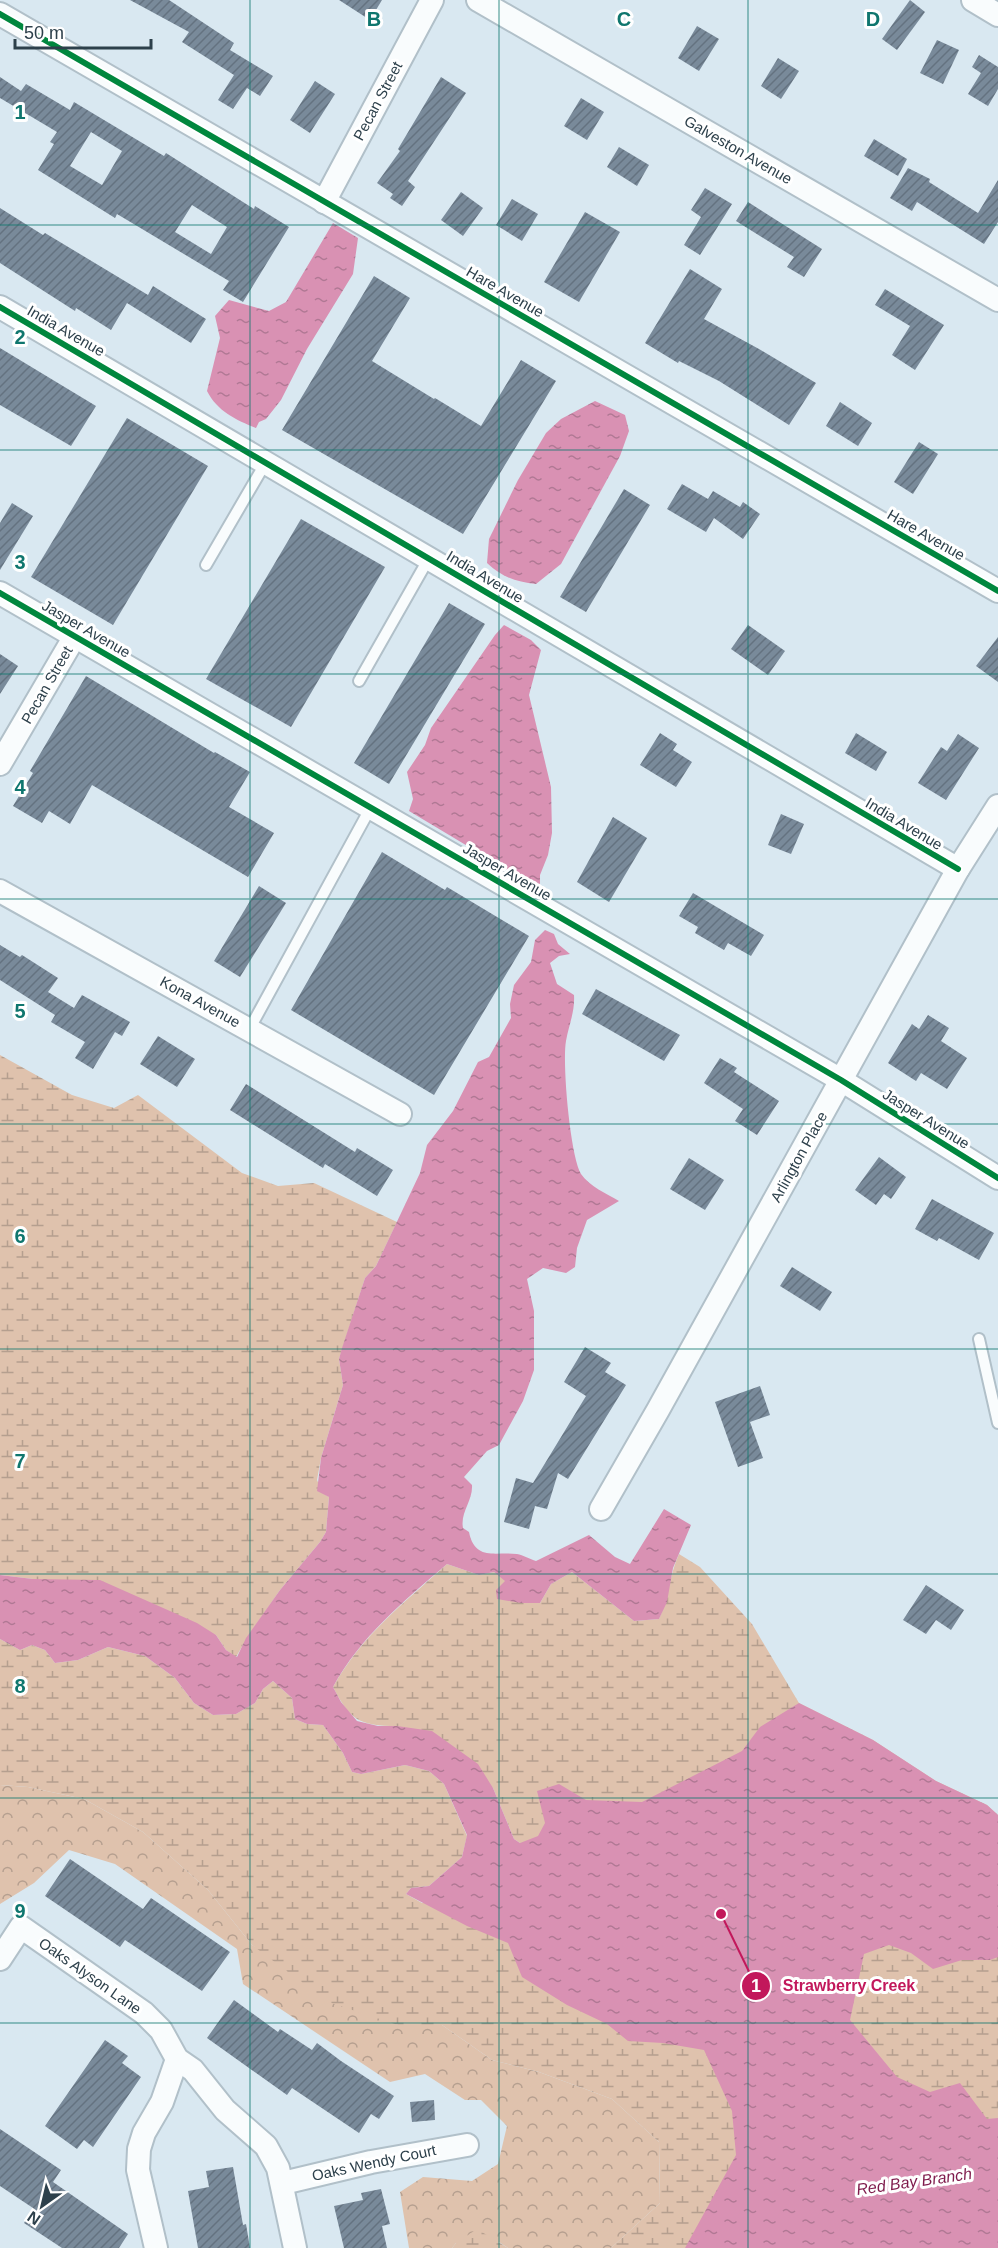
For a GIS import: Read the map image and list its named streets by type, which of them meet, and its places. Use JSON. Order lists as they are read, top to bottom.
{
  "streets": {
    "street": [
      "Pecan Street",
      "Galveston Avenue",
      "Hare Avenue",
      "India Avenue",
      "Jasper Avenue",
      "Kona Avenue",
      "Arlington Place",
      "Oaks Alyson Lane",
      "Oaks Wendy Court"
    ]
  },
  "crossings": [
    ["Pecan Street", "Hare Avenue"],
    ["Pecan Street", "Jasper Avenue"],
    ["India Avenue", "Arlington Place"],
    ["Jasper Avenue", "Arlington Place"]
  ],
  "water": ["Red Bay Branch"],
  "places": ["Strawberry Creek"],
  "scale_bar": "50 m",
  "north": "bottom left",
  "grid": {
    "columns": ["B", "C", "D"],
    "rows": [
      "1",
      "2",
      "3",
      "4",
      "5",
      "6",
      "7",
      "8",
      "9"
    ]
  }
}
